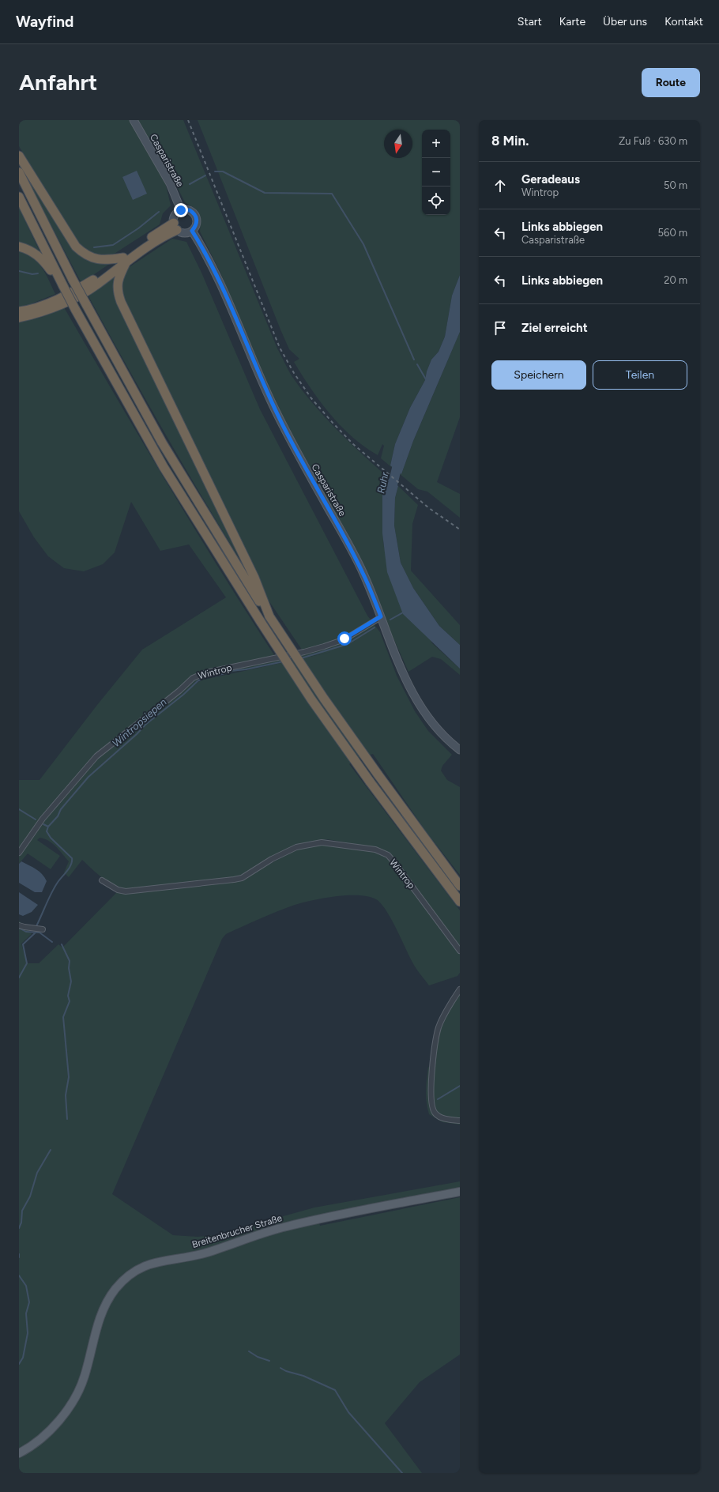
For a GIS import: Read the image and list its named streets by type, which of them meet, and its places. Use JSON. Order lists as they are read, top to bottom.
{
  "streets": {
    "main road": ["Casparistraße", "Breitenbrucher Straße"],
    "street": ["Wintrop"]
  },
  "crossings": [
    ["Casparistraße", "Wintrop"]
  ],
  "water": ["Ruhr", "Wintropsiepen"],
  "north": "bottom",
  "page": {
    "header": "Wayfind",
    "nav": [
      "Start",
      "Karte",
      "Über uns",
      "Kontakt"
    ],
    "buttons": [
      "Route",
      ["Speichern", "Teilen"]
    ],
    "title": "Anfahrt",
    "heading": ["8 Min.", "Zu Fuß · 630 m"],
    "map_buttons": ["+", "−"],
    "list": [
      ["Geradeaus", "Wintrop", "50 m"],
      ["Links abbiegen", "Casparistraße", "560 m"],
      ["Links abbiegen", "20 m"],
      "Ziel erreicht"
    ]
  }
}
